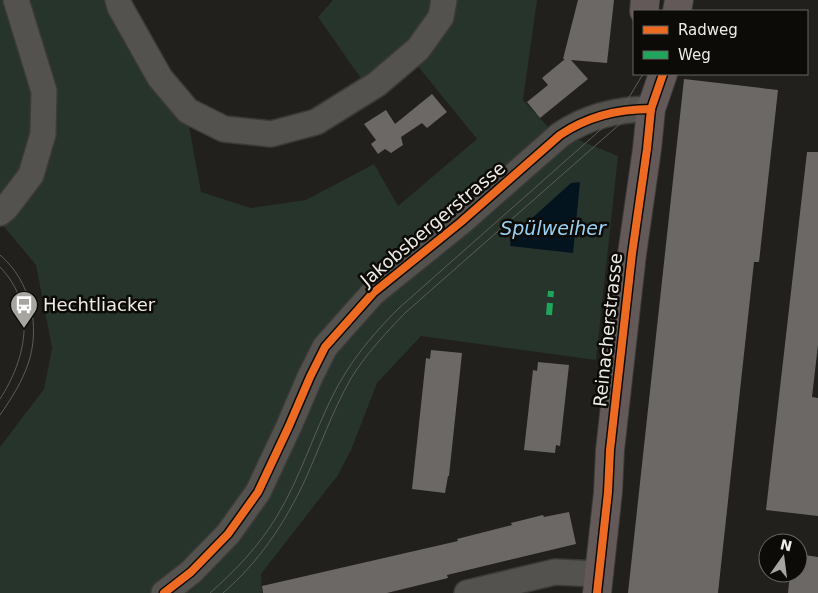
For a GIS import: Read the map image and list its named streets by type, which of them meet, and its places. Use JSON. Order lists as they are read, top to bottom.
{
  "streets": {
    "main road": ["Reinacherstrasse"],
    "street": ["Jakobsbergerstrasse"]
  },
  "crossings": [
    ["Jakobsbergerstrasse", "Reinacherstrasse"]
  ],
  "water": ["Spülweiher"],
  "places": {
    "bus stop": ["Hechtliacker"]
  },
  "legend": ["Radweg", "Weg"],
  "north": "top"
}
